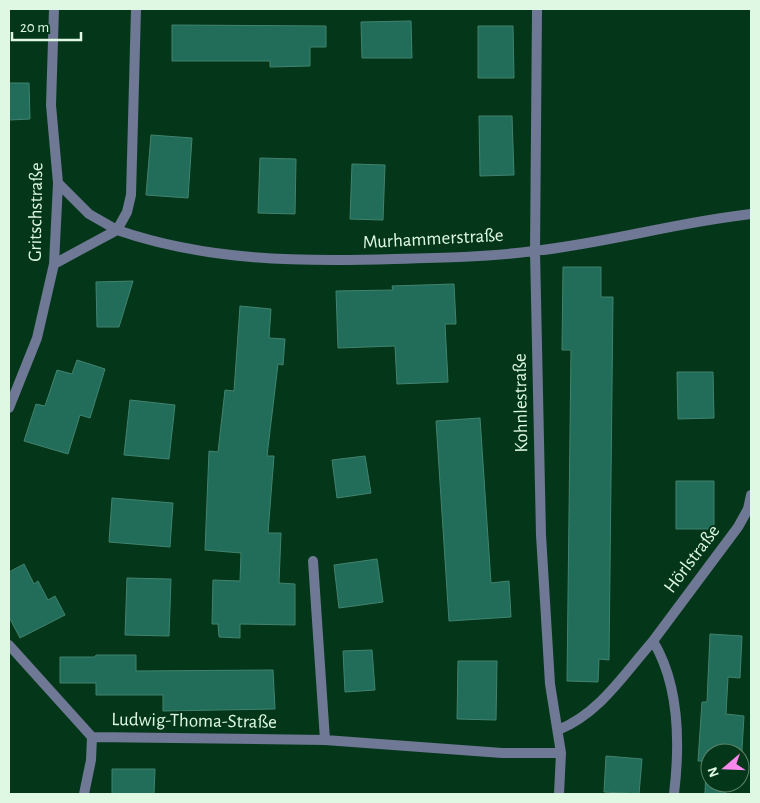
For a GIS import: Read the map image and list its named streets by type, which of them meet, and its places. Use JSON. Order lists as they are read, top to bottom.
{
  "streets": {
    "street": [
      "Gritschstraße",
      "Murhammerstraße",
      "Kohnlestraße",
      "Hörlstraße",
      "Ludwig-Thoma-Straße"
    ]
  },
  "crossings": [
    ["Gritschstraße", "Murhammerstraße"],
    ["Murhammerstraße", "Kohnlestraße"],
    ["Kohnlestraße", "Hörlstraße"],
    ["Kohnlestraße", "Ludwig-Thoma-Straße"]
  ],
  "scale_bar": "20 m",
  "north": "left"
}
